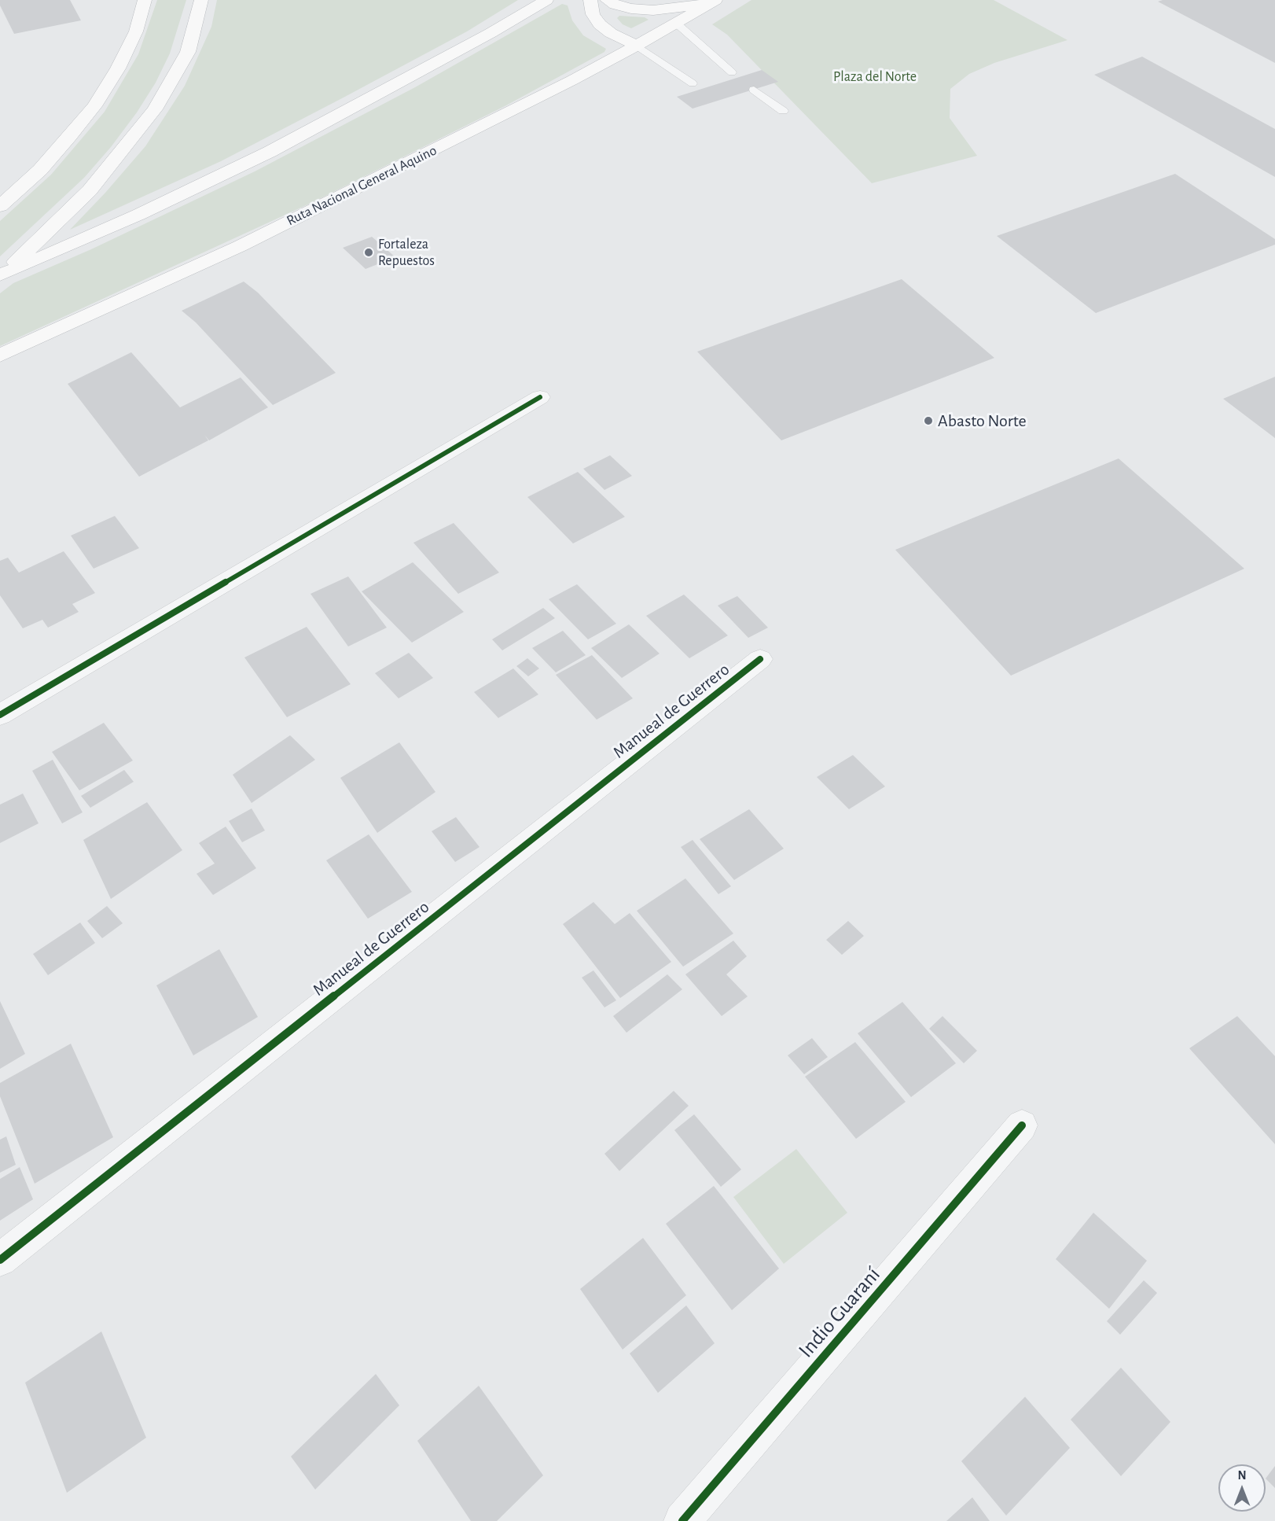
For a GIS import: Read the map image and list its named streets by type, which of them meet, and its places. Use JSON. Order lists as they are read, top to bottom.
{
  "streets": {
    "highway": ["Ruta Nacional General Aquino"],
    "street": ["Manueal de Guerrero", "Indio Guaraní"]
  },
  "parks": ["Plaza del Norte"],
  "places": ["Fortaleza Repuestos", "Abasto Norte"],
  "north": "top"
}
